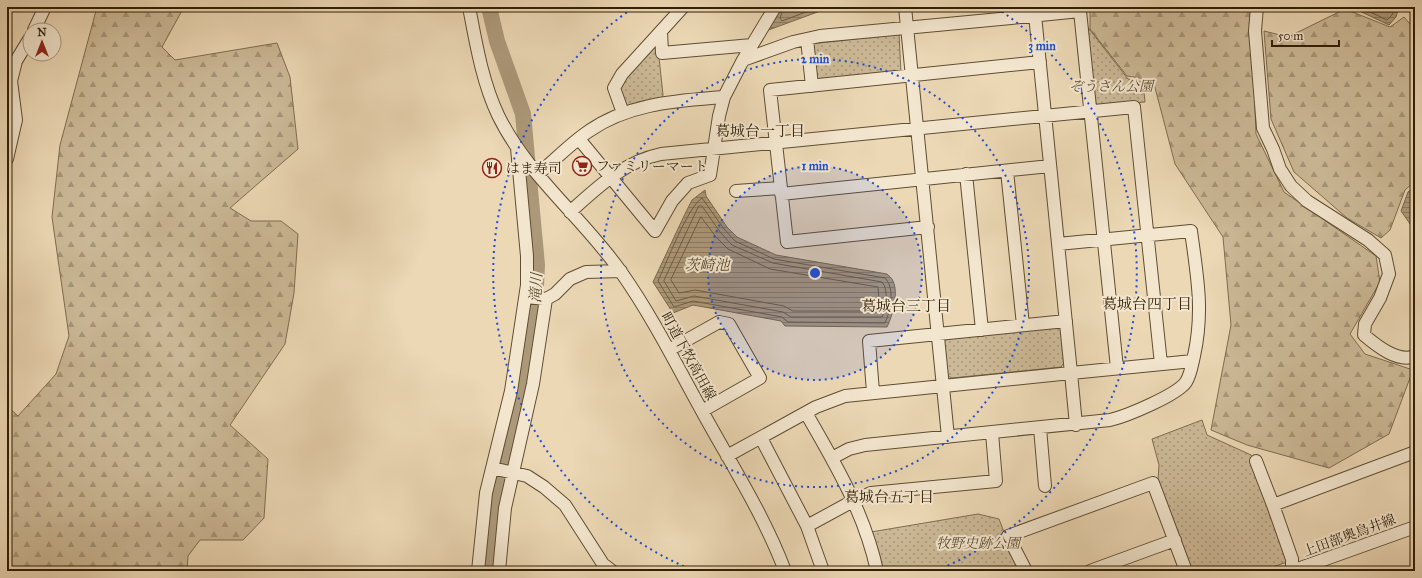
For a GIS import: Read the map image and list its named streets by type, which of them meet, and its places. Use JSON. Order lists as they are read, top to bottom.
{
  "streets": {
    "street": ["町道下牧高田線", "上田部奥鳥井線"]
  },
  "districts": [
    "葛城台一丁目",
    "葛城台四丁目",
    "葛城台三丁目",
    "葛城台五丁目"
  ],
  "water": ["茨崎池", "滝川"],
  "parks": ["ぞうさん公園", "牧野史跡公園"],
  "places": {
    "supermarket": ["ファミリーマート"],
    "restaurant": ["はま寿司"]
  },
  "scale_bar": "50 m",
  "north": "top",
  "rings": ["3 min", "2 min", "1 min"]
}
